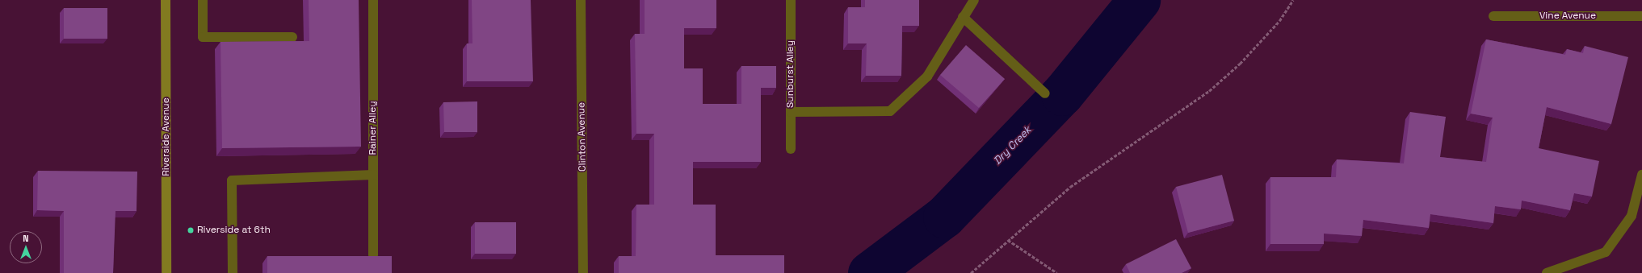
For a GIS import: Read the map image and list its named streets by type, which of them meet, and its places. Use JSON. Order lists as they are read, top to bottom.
{
  "streets": {
    "main road": ["Riverside Avenue"],
    "street": [
      "Vine Avenue",
      "Sunburst Alley",
      "Rainer Alley",
      "Clinton Avenue"
    ]
  },
  "water": ["Dry Creek"],
  "places": ["Riverside at 6th"],
  "north": "top"
}
